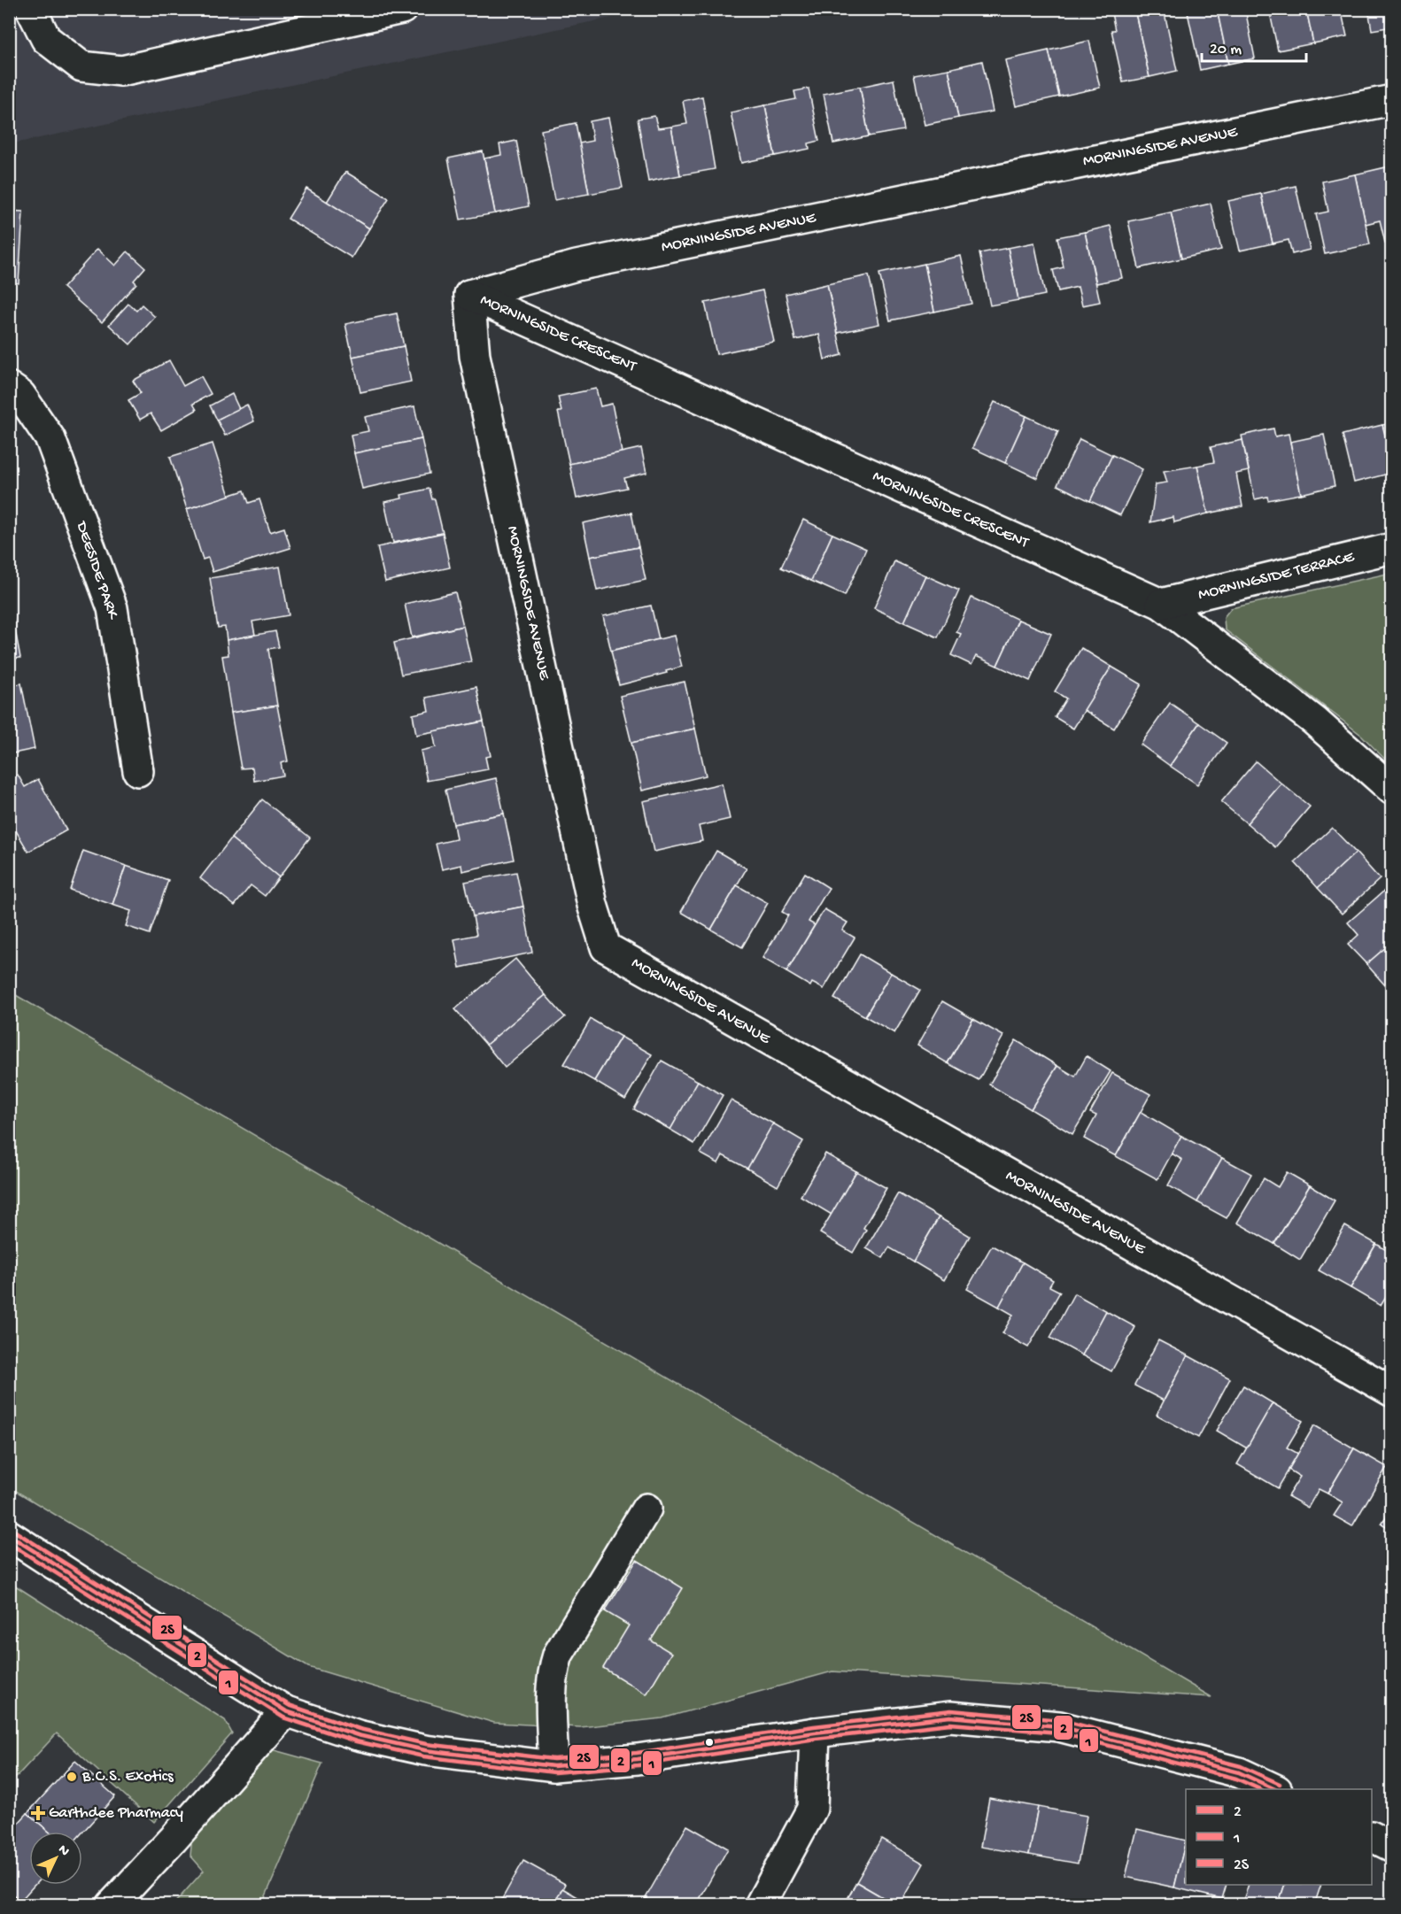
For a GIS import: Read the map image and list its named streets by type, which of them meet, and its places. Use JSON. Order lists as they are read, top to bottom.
{
  "streets": {
    "street": [
      "MORNINGSIDE AVENUE",
      "MORNINGSIDE CRESCENT",
      "DEESIDE PARK",
      "MORNINGSIDE TERRACE"
    ]
  },
  "crossings": [
    ["MORNINGSIDE AVENUE", "MORNINGSIDE CRESCENT"],
    ["MORNINGSIDE CRESCENT", "MORNINGSIDE TERRACE"]
  ],
  "places": {
    "other": ["B.C.S. Exotics"],
    "health": ["Garthdee Pharmacy"]
  },
  "lines": ["transit line 2S", "transit line 2", "transit line 1"],
  "legend": ["2", "1", "2S"],
  "scale_bar": "20 m",
  "north": "top right"
}
